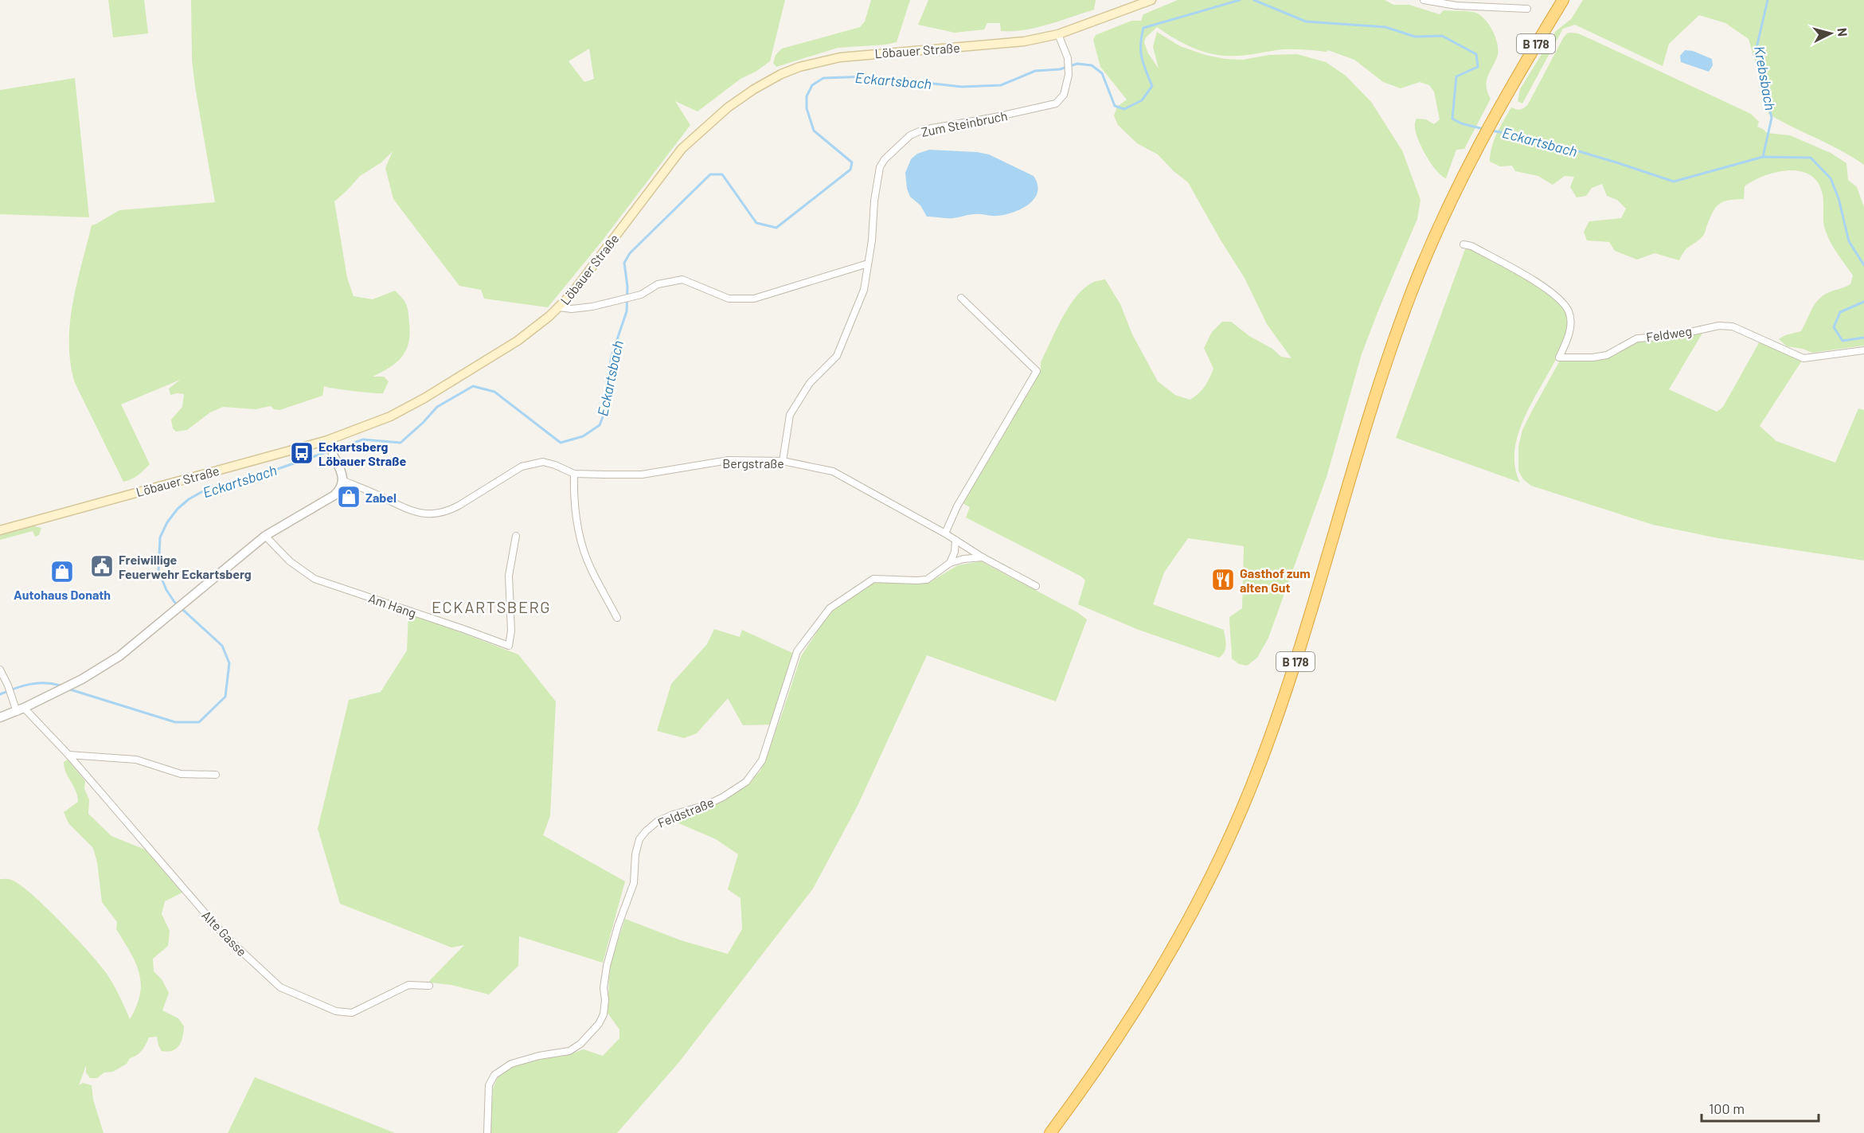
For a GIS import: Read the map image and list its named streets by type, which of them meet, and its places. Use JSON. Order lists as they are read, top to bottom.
{
  "streets": {
    "highway": ["B 178"],
    "main road": ["Löbauer Straße"],
    "street": [
      "Zum Steinbruch",
      "Feldweg",
      "Bergstraße",
      "Am Hang",
      "Feldstraße",
      "Alte Gasse"
    ]
  },
  "crossings": [
    ["Löbauer Straße", "Zum Steinbruch"],
    ["Zum Steinbruch", "Bergstraße"],
    ["Bergstraße", "Feldstraße"]
  ],
  "districts": ["ECKARTSBERG"],
  "water": ["Krebsbach", "Eckartsbach"],
  "places": {
    "bus stop": ["Eckartsberg Löbauer Straße"],
    "shop": ["Zabel", "Autohaus Donath"],
    "public building": ["Freiwillige Feuerwehr Eckartsberg"],
    "restaurant": ["Gasthof zum alten Gut"]
  },
  "scale_bar": "100 m",
  "north": "right"
}
